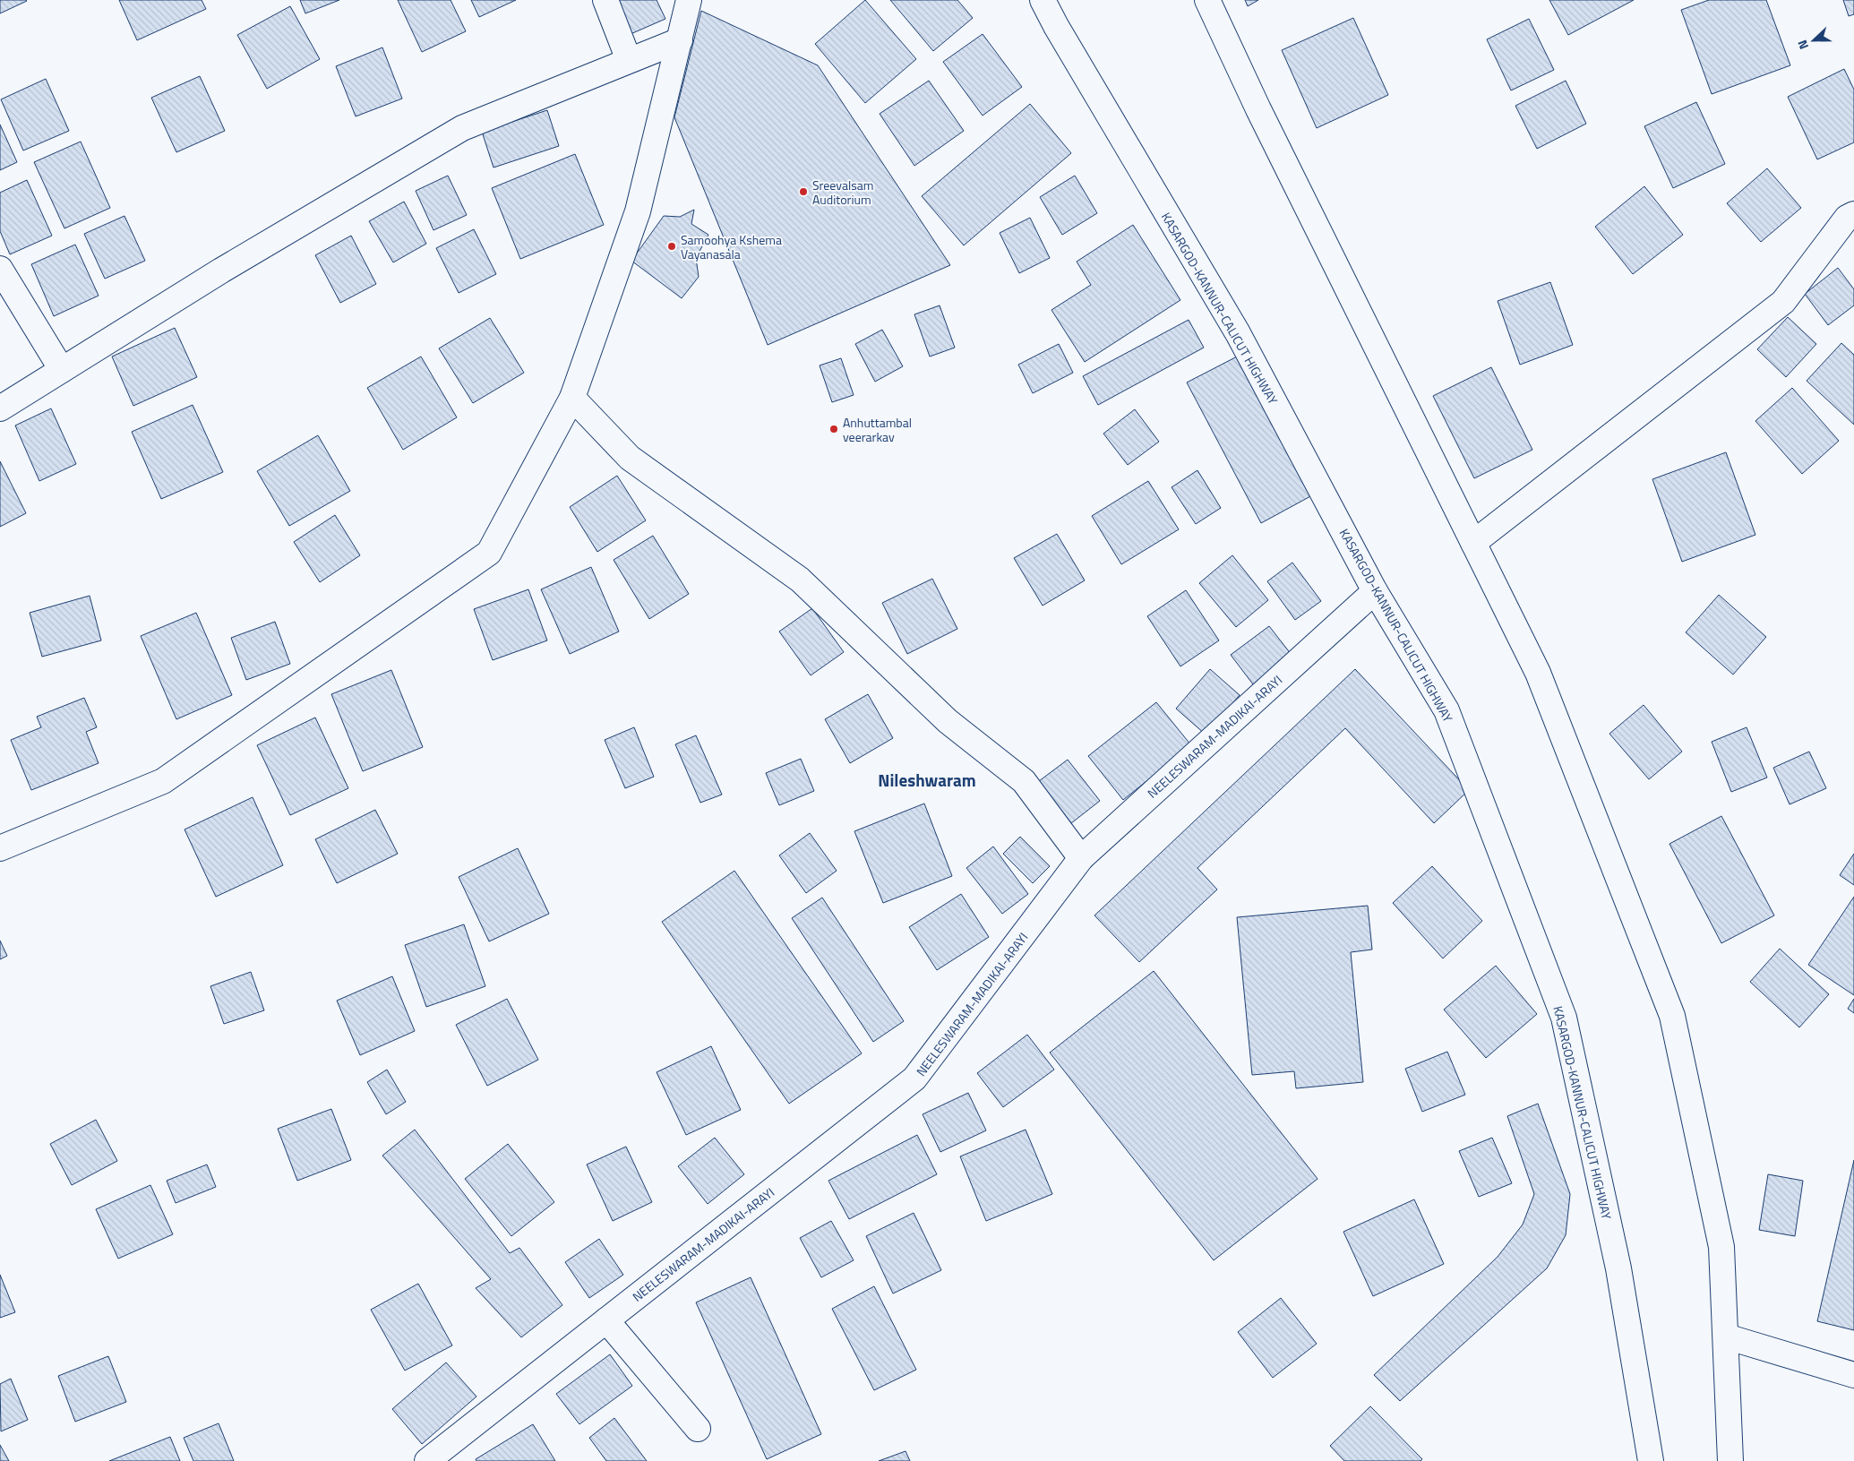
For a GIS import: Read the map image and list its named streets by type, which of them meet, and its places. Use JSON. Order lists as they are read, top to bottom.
{
  "streets": {
    "main road": ["KASARGOD-KANNUR-CALICUT HIGHWAY", "NEELESWARAM-MADIKAI-ARAYI"]
  },
  "crossings": [
    ["KASARGOD-KANNUR-CALICUT HIGHWAY", "NEELESWARAM-MADIKAI-ARAYI"]
  ],
  "districts": ["Nileshwaram"],
  "places": ["Sreevalsam Auditorium", "Samoohya Kshema Vayanasala", "Anhuttambal veerarkav"],
  "north": "left"
}
